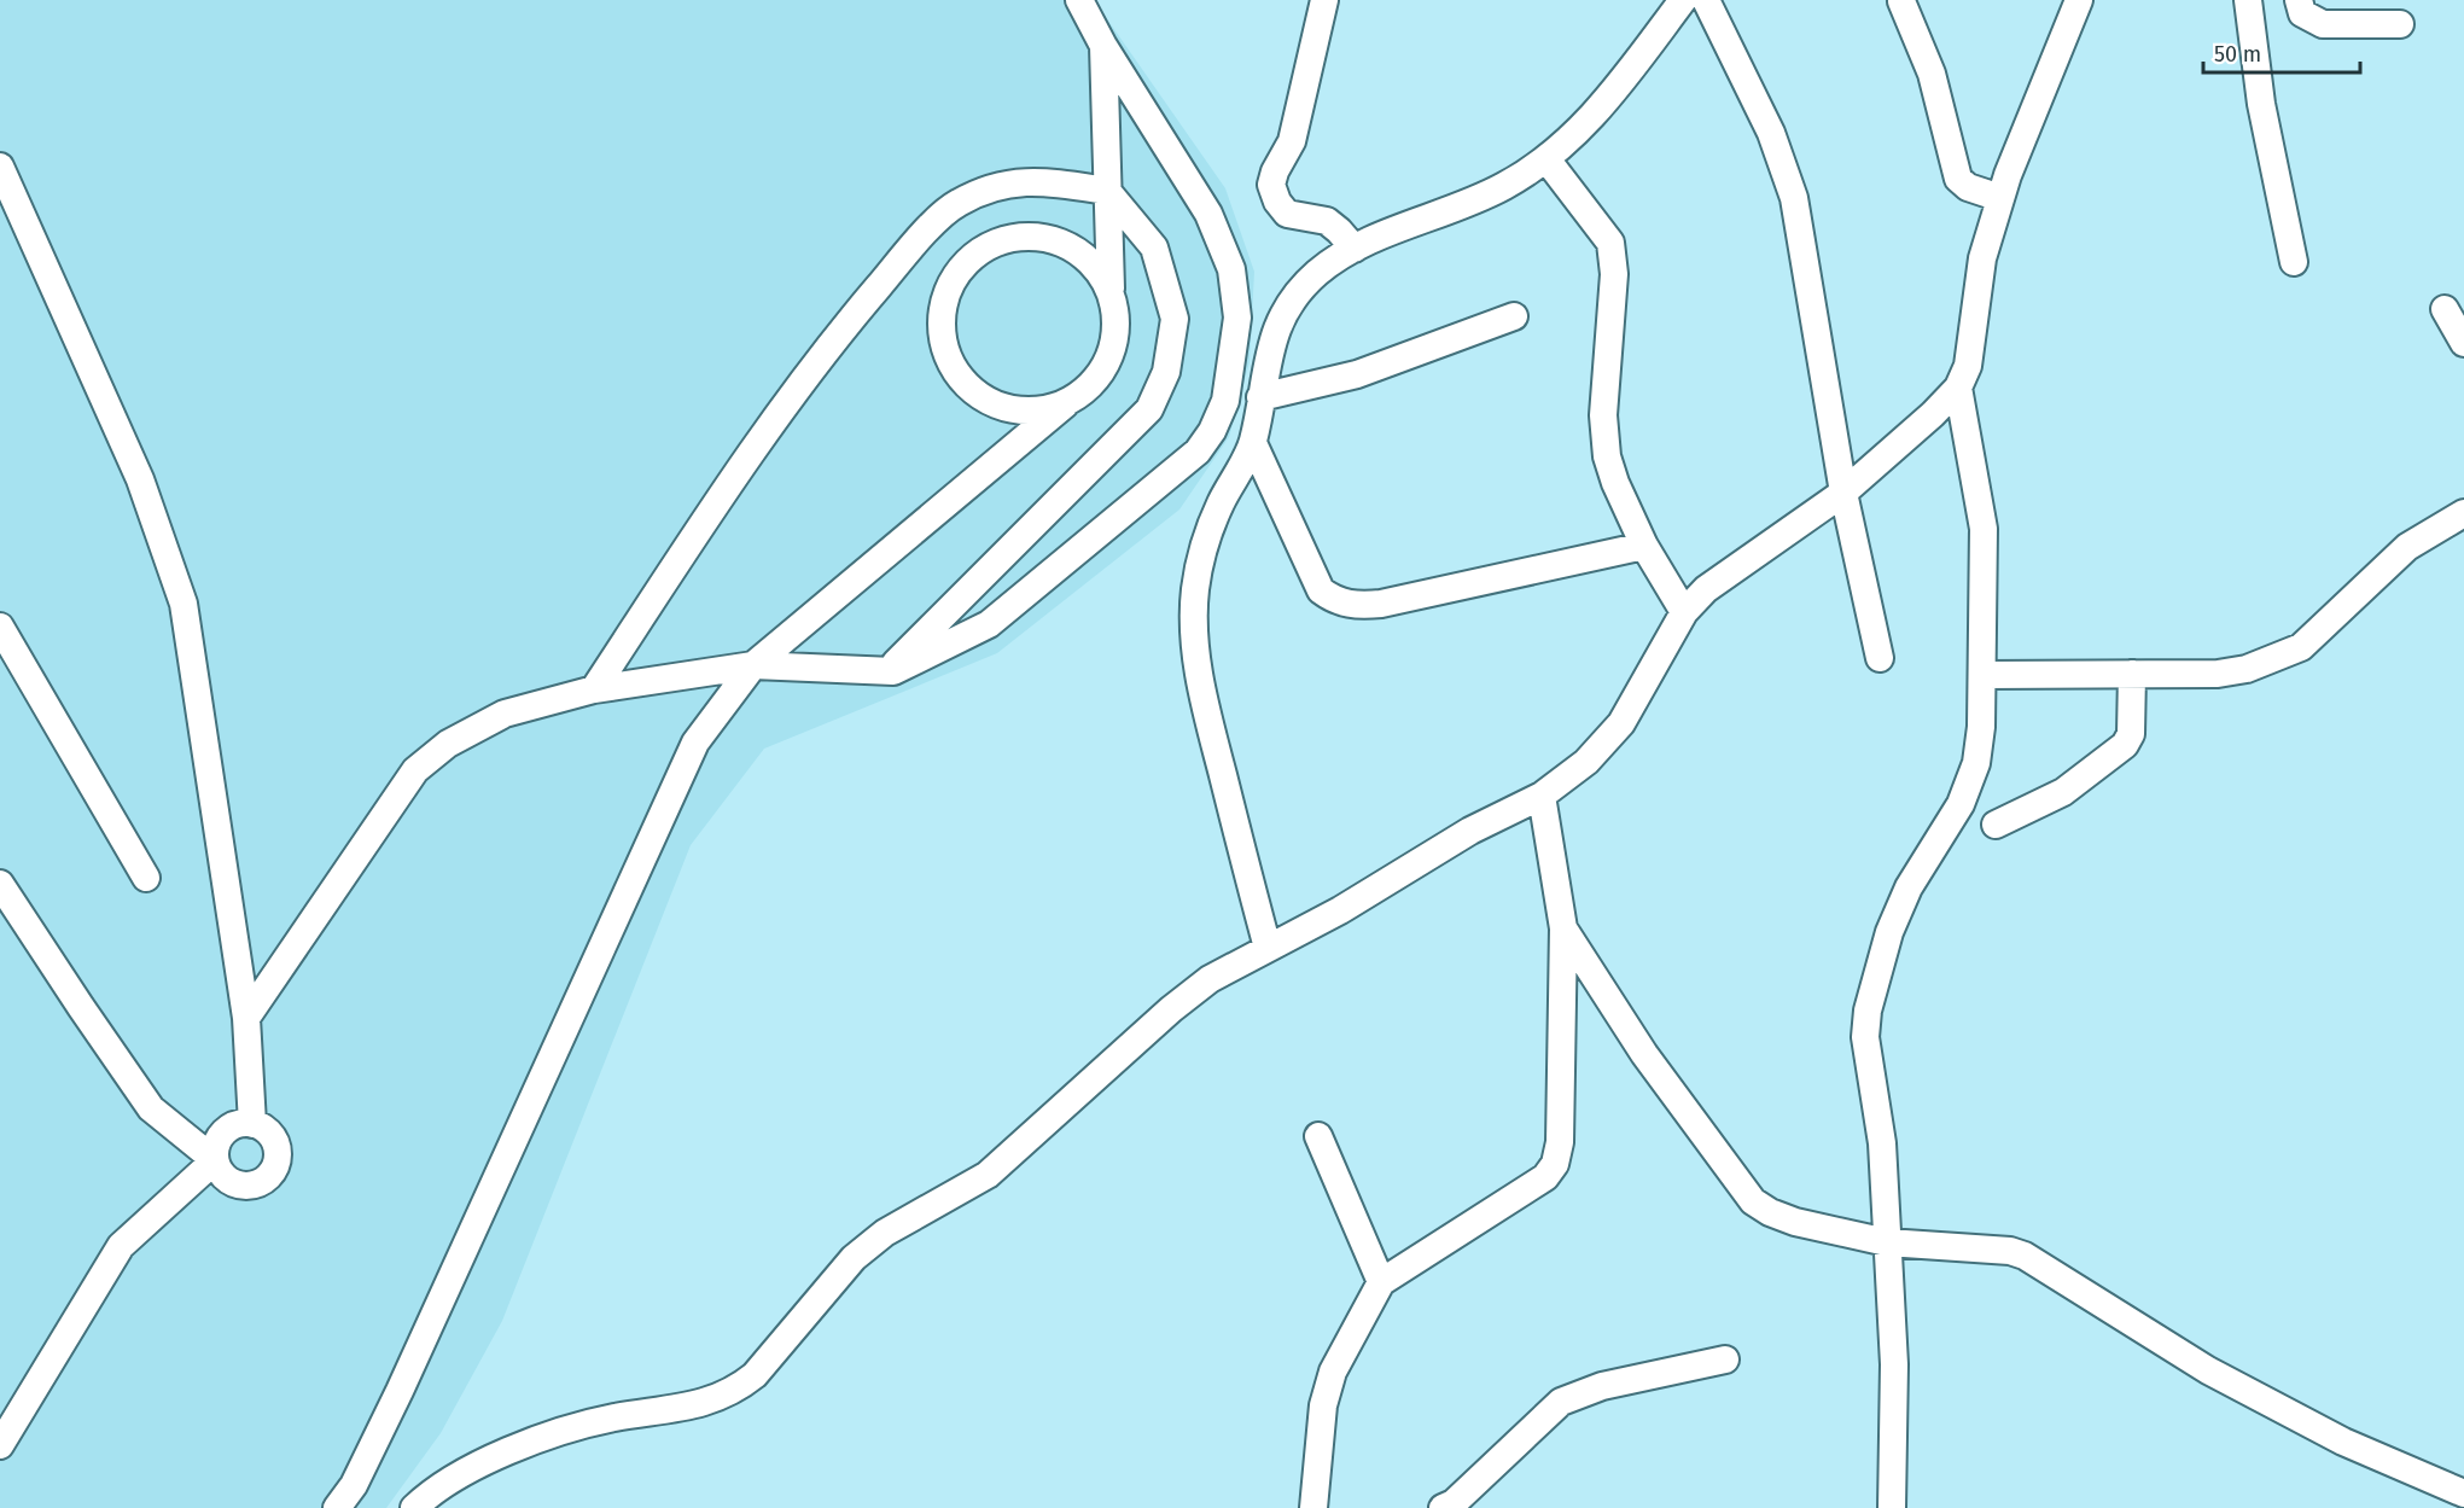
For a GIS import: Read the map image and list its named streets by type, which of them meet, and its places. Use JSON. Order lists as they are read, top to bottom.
{
  "scale_bar": "50 m"
}
